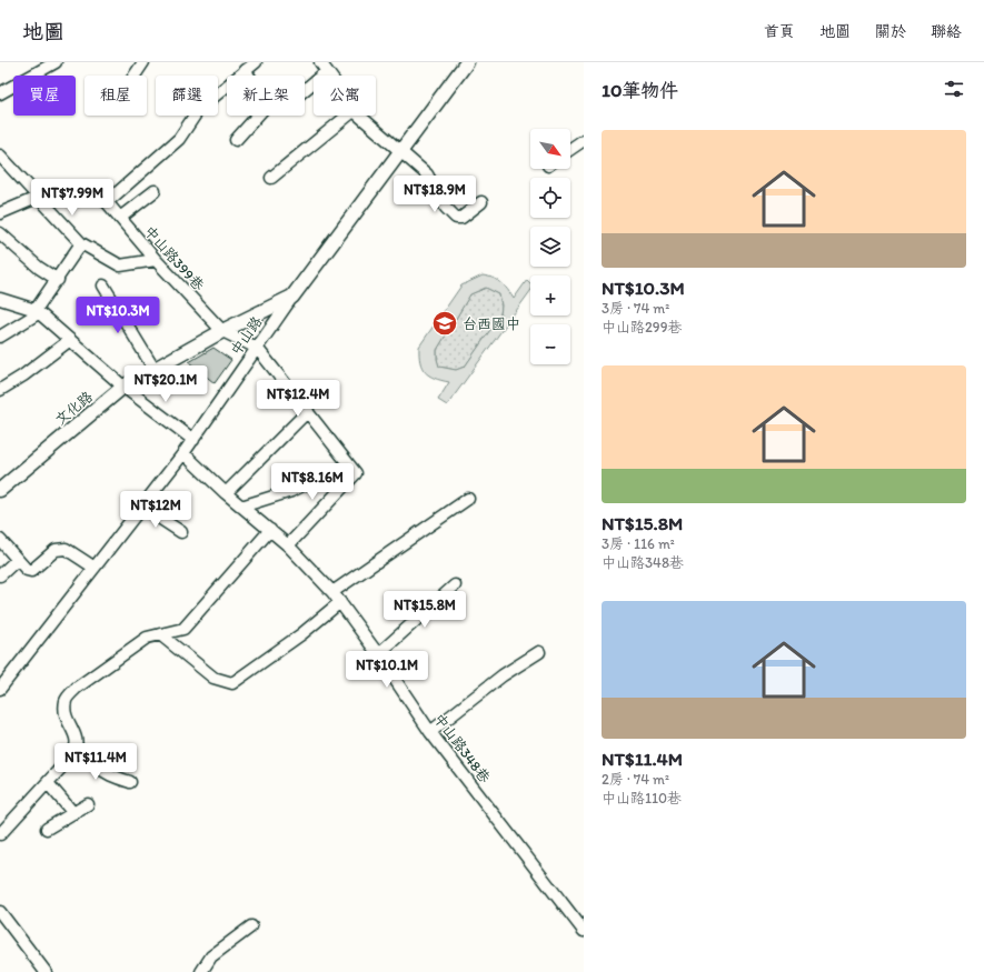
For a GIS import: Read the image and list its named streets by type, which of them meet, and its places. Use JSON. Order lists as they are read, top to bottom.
{
  "streets": {
    "main road": ["中山路", "文化路"],
    "street": ["中山路399巷", "中山路348巷"]
  },
  "crossings": [
    ["中山路399巷", "中山路"],
    ["中山路399巷", "文化路"],
    ["中山路", "文化路"],
    ["中山路", "中山路348巷"]
  ],
  "places": {
    "school or university": ["台西國中"]
  },
  "north": "bottom right",
  "page": {
    "header": "地圖",
    "nav": [
      "首頁",
      "地圖",
      "關於",
      "聯絡"
    ],
    "heading": "10筆物件",
    "chip": [
      "買屋",
      "租屋",
      "篩選",
      "新上架",
      "公寓"
    ],
    "list": [
      {
        "name": "NT$10.3M",
        "note": "3房 · 74 m² · 中山路299巷"
      },
      {
        "name": "NT$15.8M",
        "note": "3房 · 116 m² · 中山路348巷"
      },
      {
        "name": "NT$11.4M",
        "note": "2房 · 74 m² · 中山路110巷"
      }
    ],
    "map_buttons": ["+", "−"],
    "price": [
      "NT$18.9M",
      "NT$7.99M",
      "NT$10.3M",
      "NT$20.1M",
      "NT$12.4M",
      "NT$8.16M",
      "NT$12M",
      "NT$15.8M",
      "NT$10.1M",
      "NT$11.4M"
    ]
  }
}
